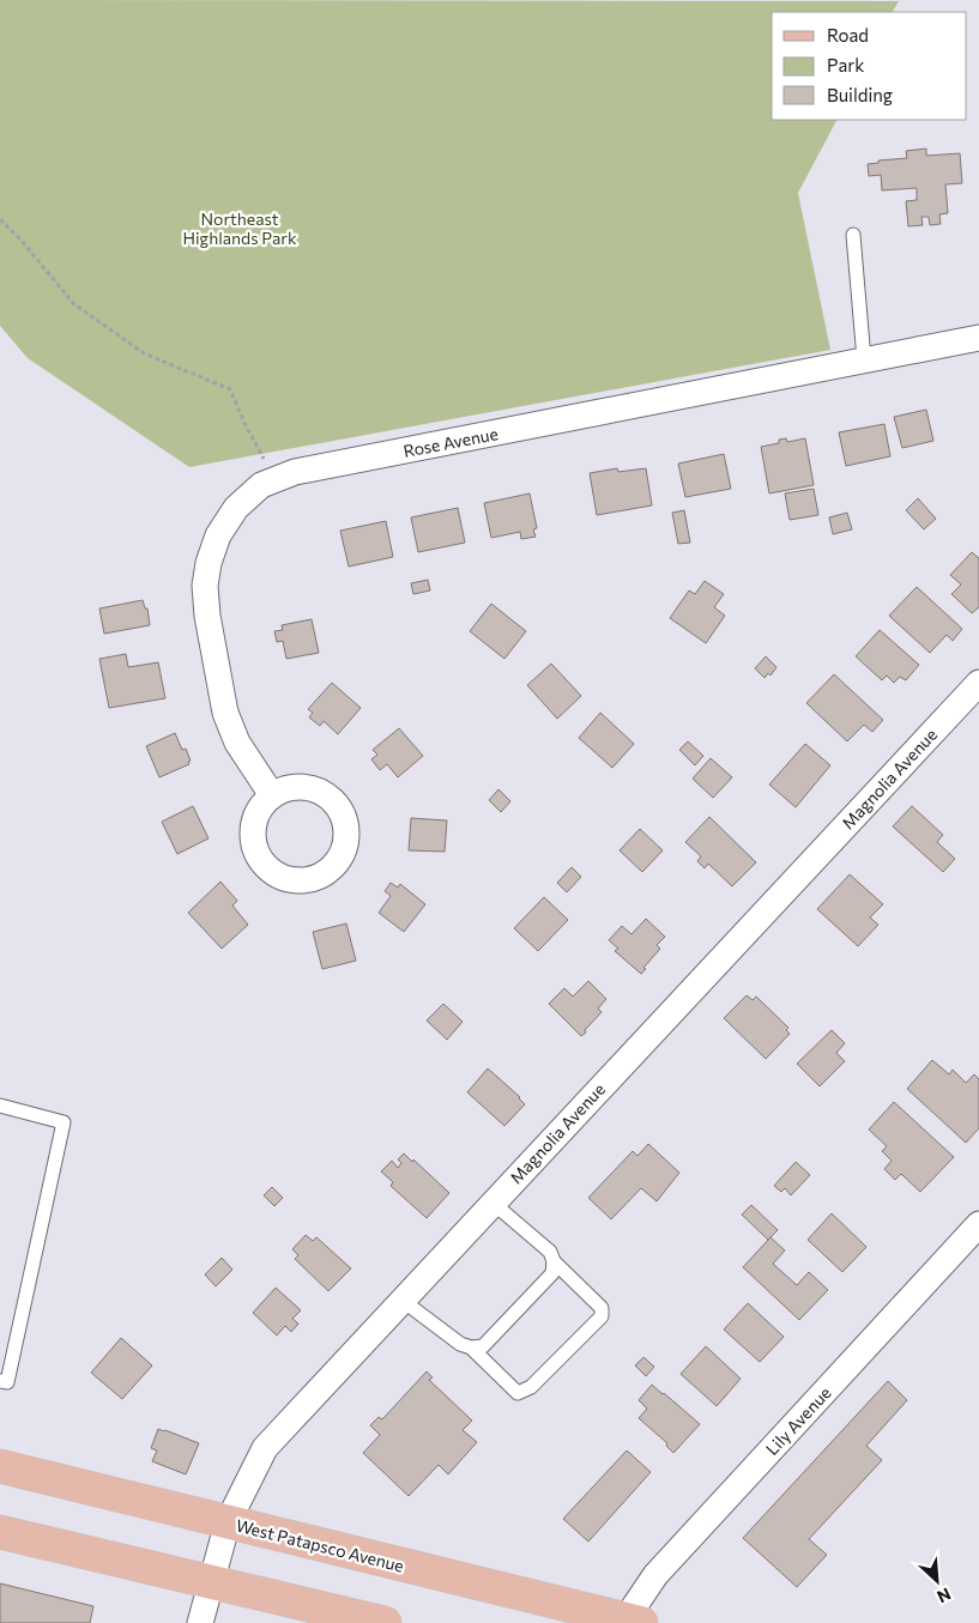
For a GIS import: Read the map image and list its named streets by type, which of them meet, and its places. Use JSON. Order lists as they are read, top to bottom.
{
  "streets": {
    "main road": ["West Patapsco Avenue"],
    "street": ["Rose Avenue", "Magnolia Avenue", "Lily Avenue"]
  },
  "crossings": [
    ["Magnolia Avenue", "West Patapsco Avenue"],
    ["Lily Avenue", "West Patapsco Avenue"]
  ],
  "parks": ["Northeast Highlands Park"],
  "legend": ["Road", "Park", "Building"],
  "north": "bottom right"
}
